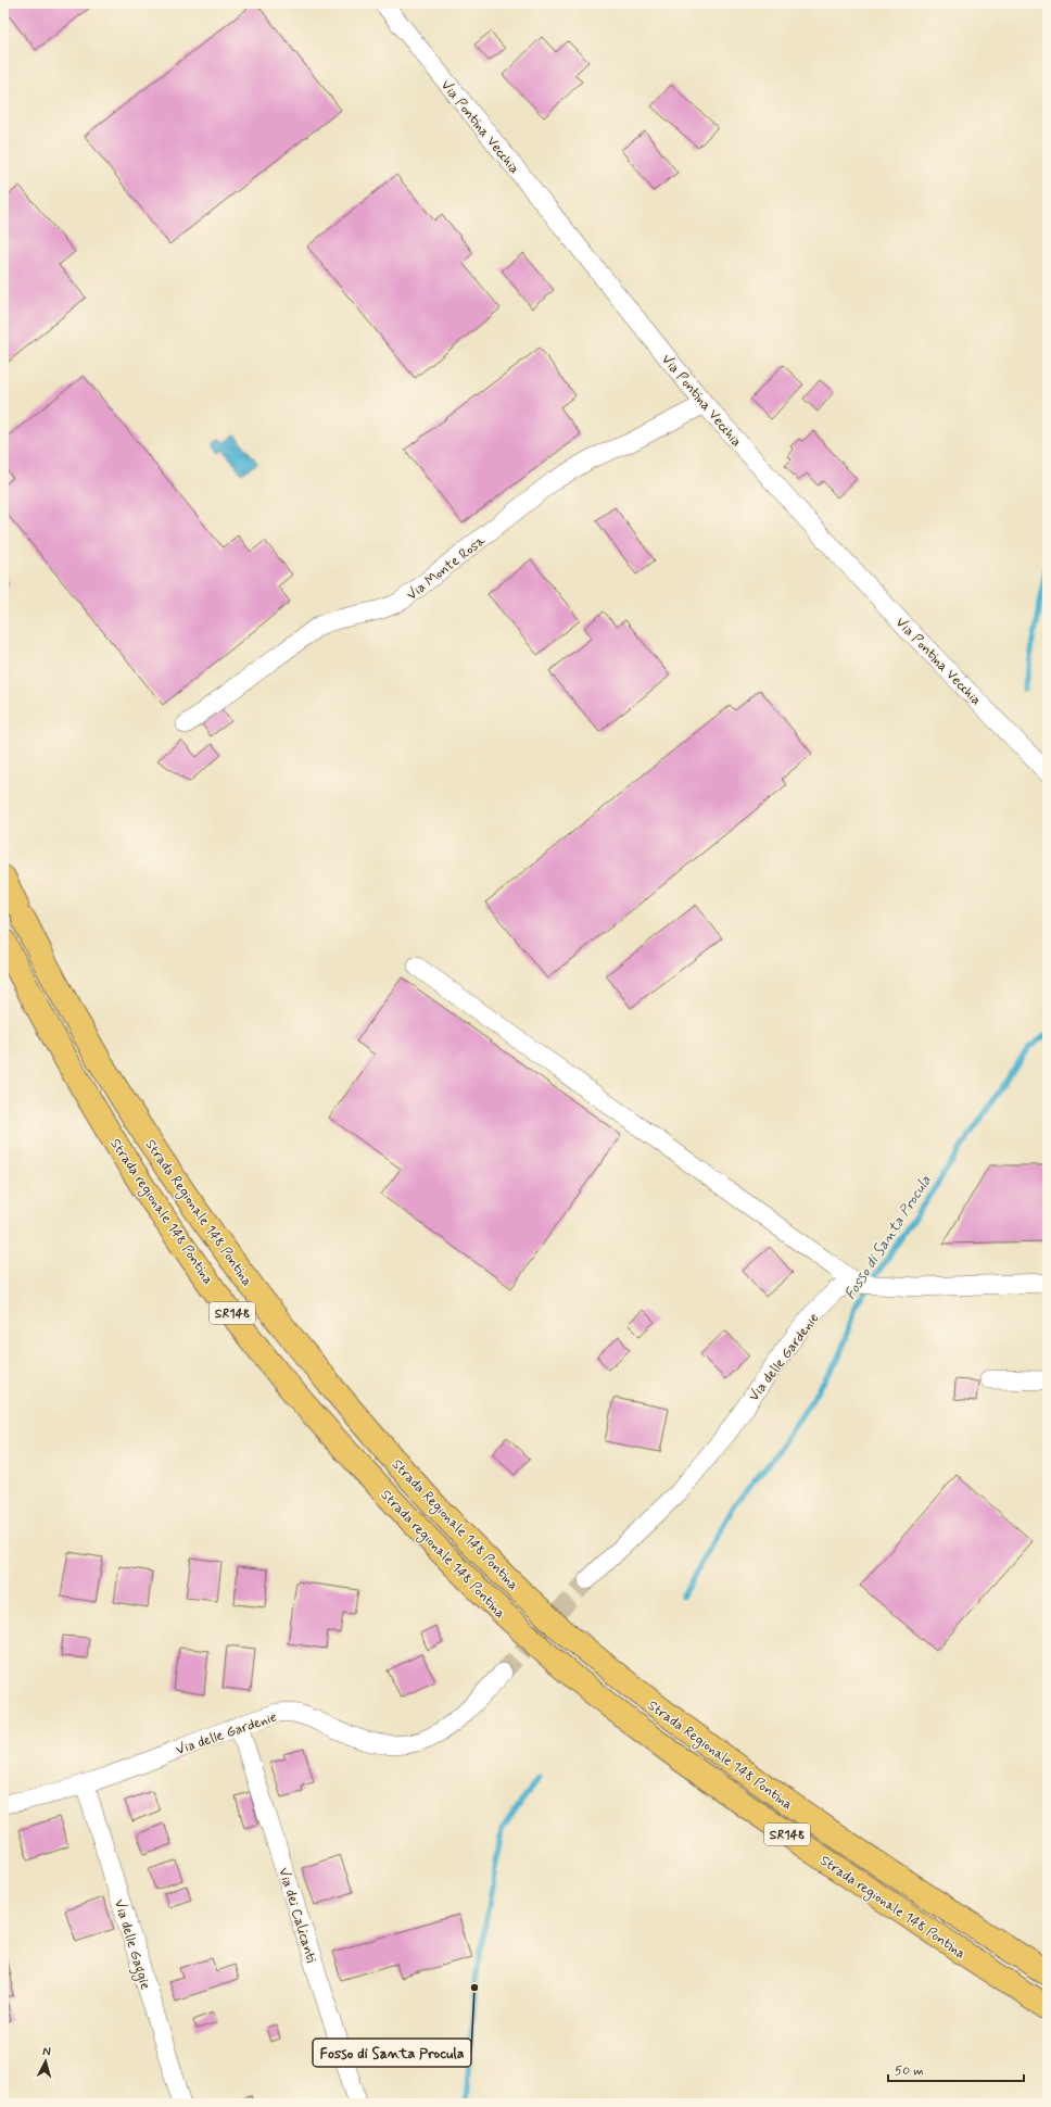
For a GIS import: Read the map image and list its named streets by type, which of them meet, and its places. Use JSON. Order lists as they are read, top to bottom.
{
  "streets": {
    "highway": ["Strada regionale 148 Pontina", "Strada Regionale 148 Pontina", "SR148"],
    "street": [
      "Via Pontina Vecchia",
      "Via Monte Rosa",
      "Via delle Gardenie",
      "Via dei Calicanti",
      "Via delle Gaggie"
    ]
  },
  "crossings": [
    ["Via Pontina Vecchia", "Via Monte Rosa"],
    ["Via delle Gardenie", "Via dei Calicanti"],
    ["Via delle Gardenie", "Via delle Gaggie"]
  ],
  "water": ["Fosso di Santa Procula"],
  "places": ["Fosso di Santa Procula"],
  "scale_bar": "50 m",
  "north": "top"
}
